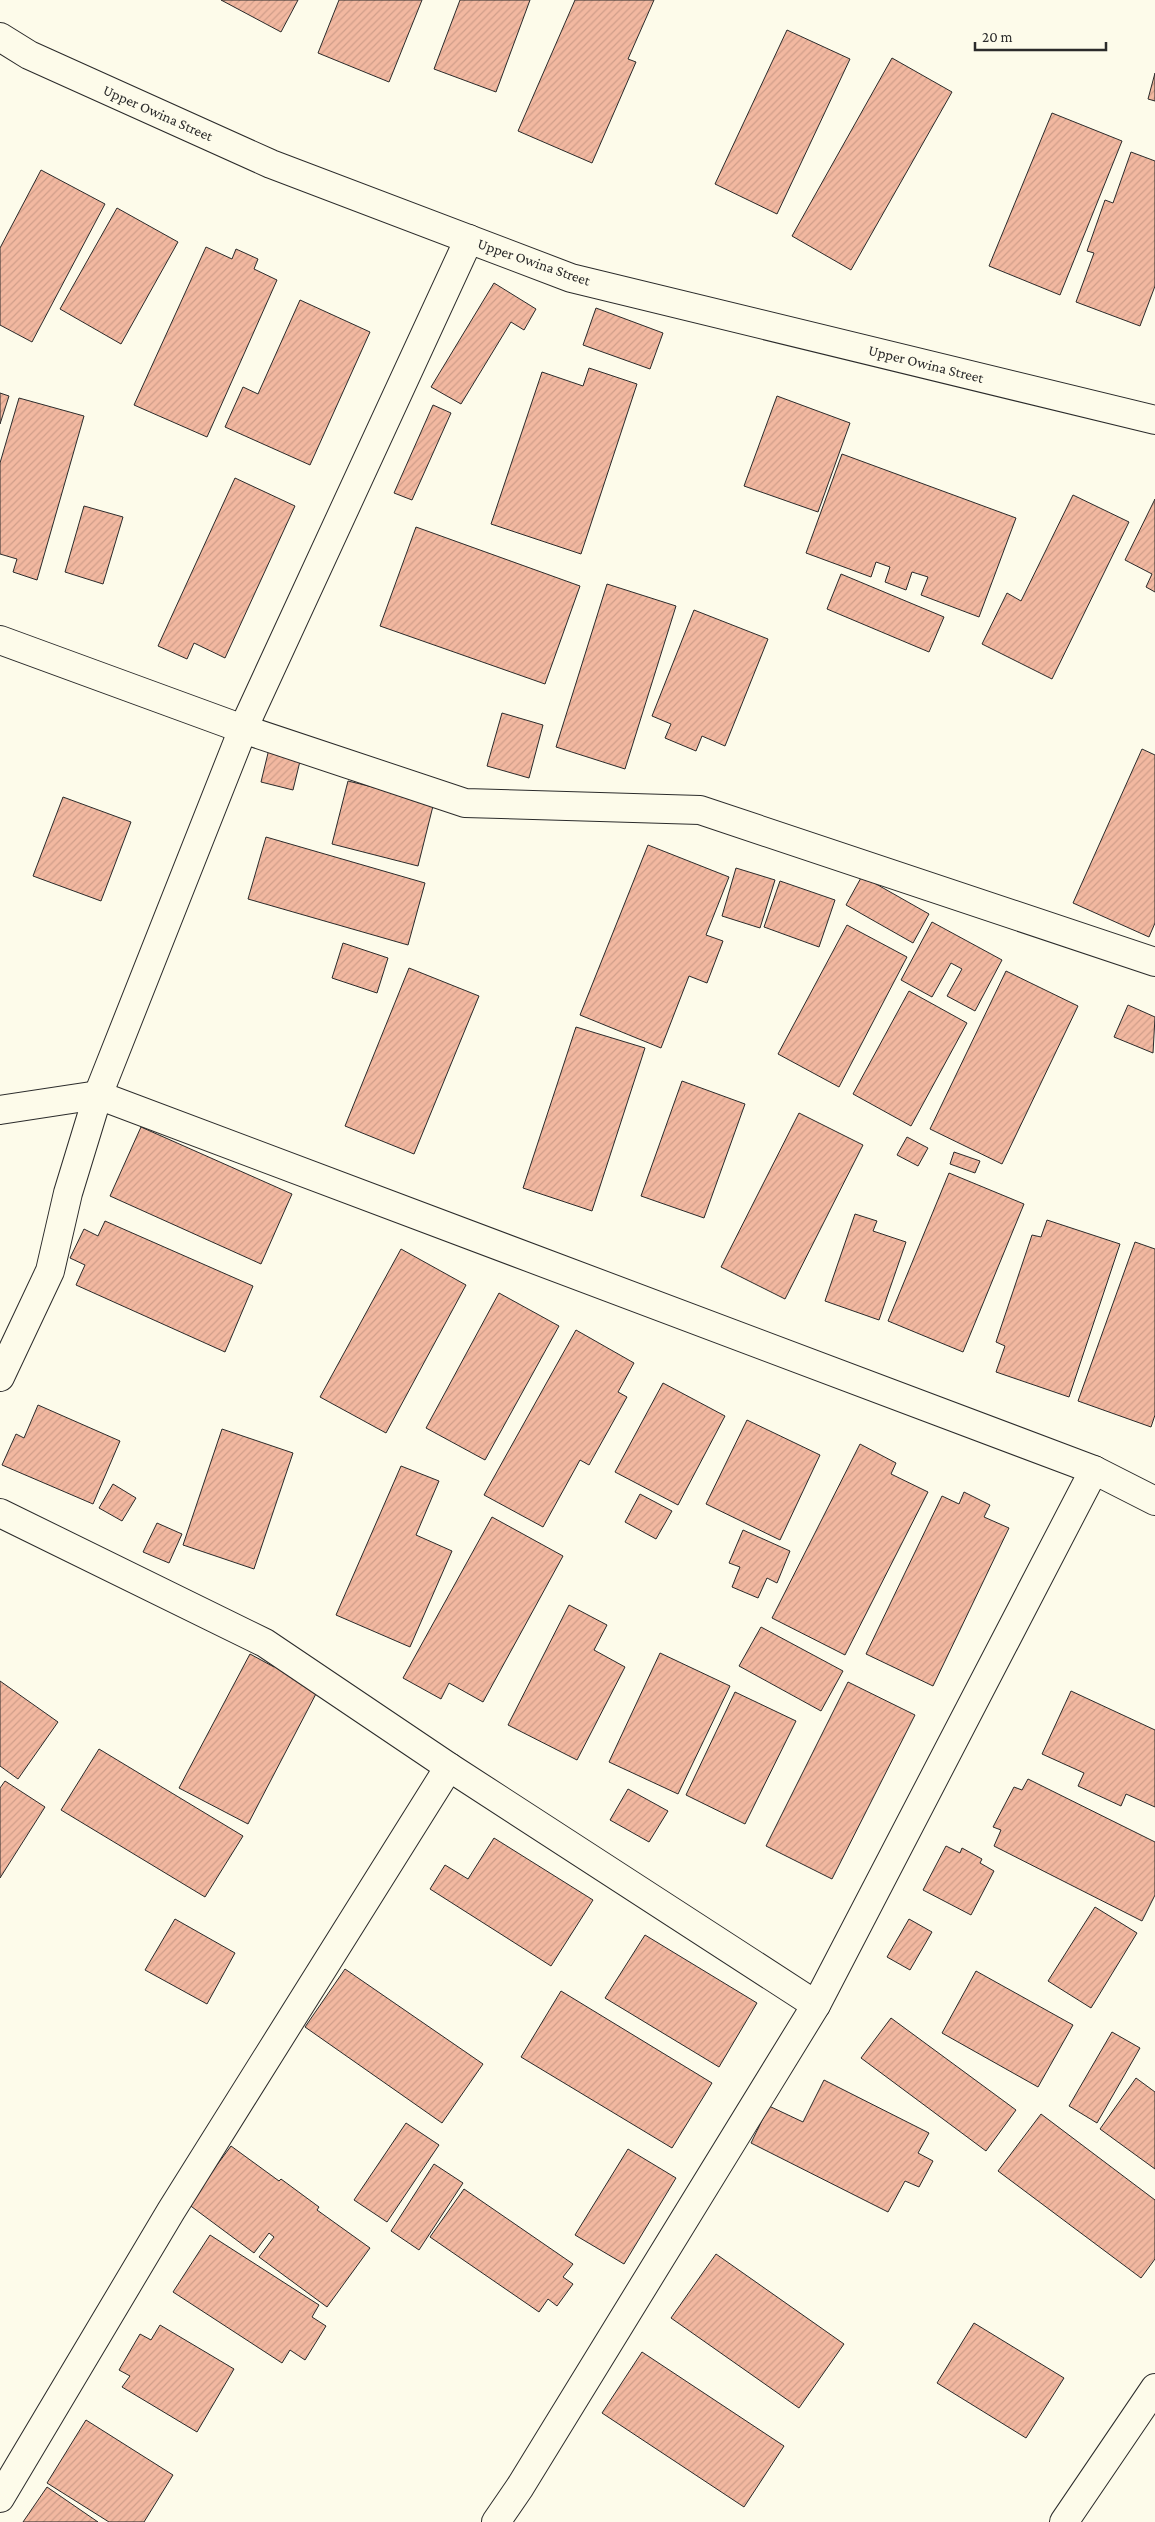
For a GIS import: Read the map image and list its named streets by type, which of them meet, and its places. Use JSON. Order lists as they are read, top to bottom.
{
  "streets": {
    "street": ["Upper Owina Street"]
  },
  "scale_bar": "20 m"
}
